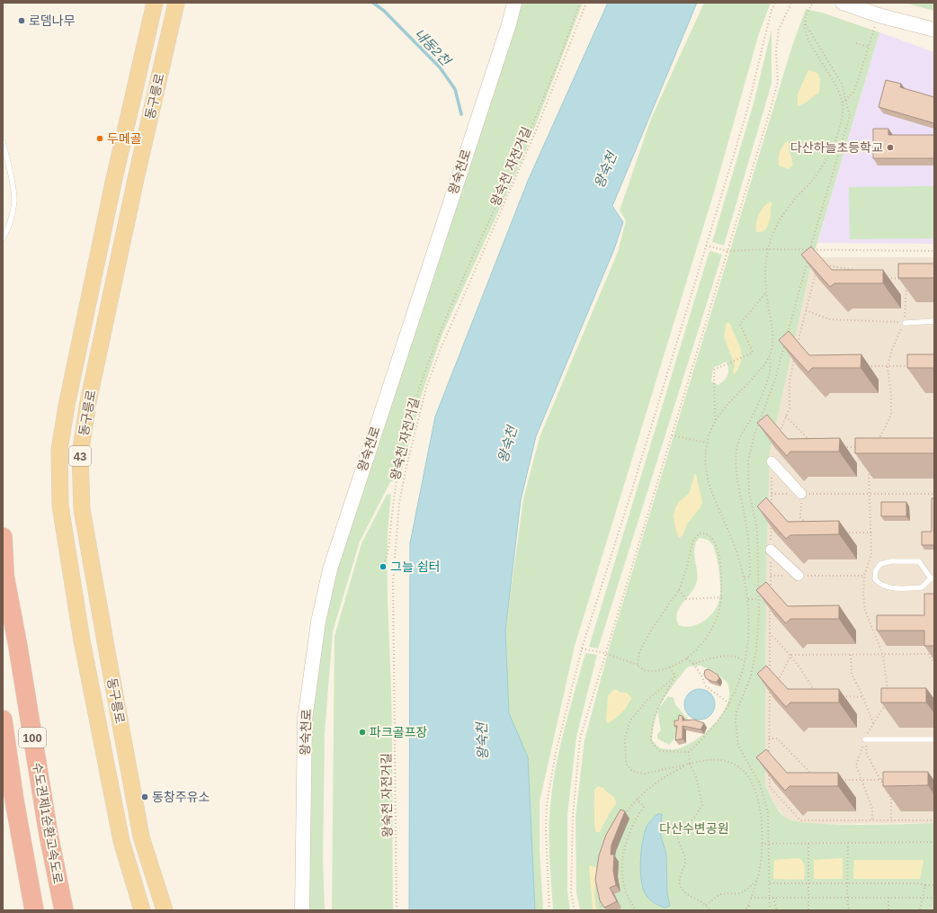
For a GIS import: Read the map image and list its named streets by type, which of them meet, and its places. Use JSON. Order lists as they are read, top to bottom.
{
  "streets": {
    "highway": ["100", "수도권제1순환고속도로"],
    "main road": ["동구릉로", "43"],
    "street": ["왕숙천로"],
    "path": ["왕숙천 자전거길"]
  },
  "water": ["내동2천", "왕숙천"],
  "parks": ["다산수변공원"],
  "places": [
    "로뎀나무",
    "두메골",
    "다산하늘초등학교",
    "그늘 쉼터",
    "파크골프장",
    "동창주유소"
  ]
}
